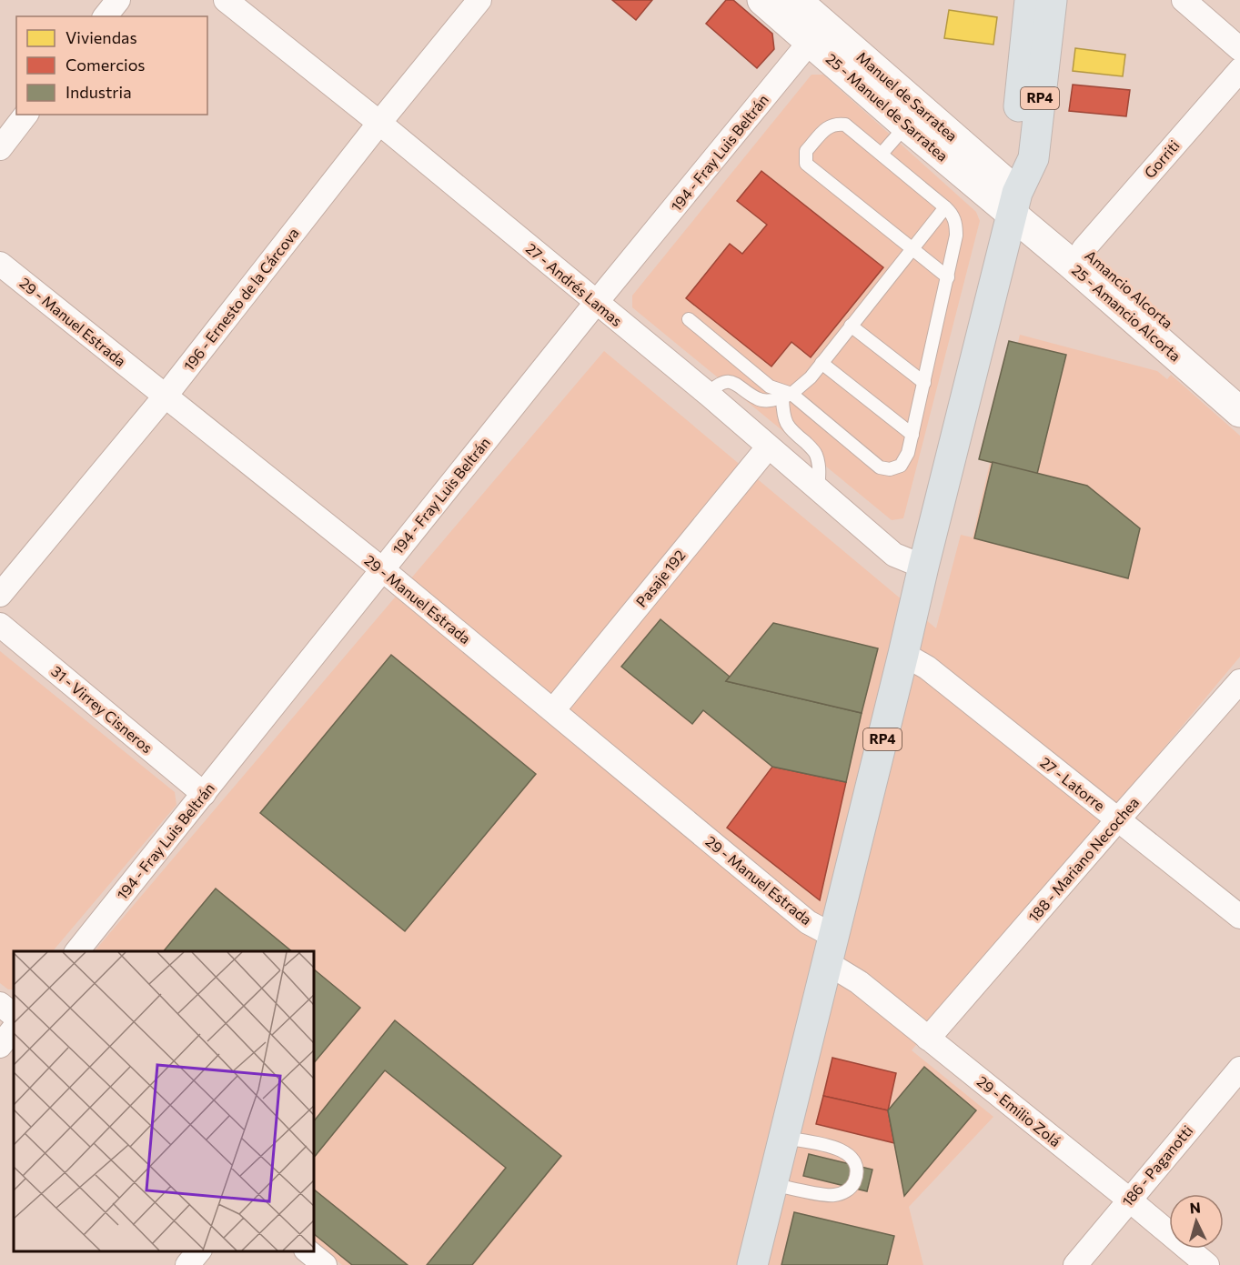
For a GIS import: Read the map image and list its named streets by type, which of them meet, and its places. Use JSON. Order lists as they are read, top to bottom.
{
  "streets": {
    "main road": [
      "Manuel de Sarratea",
      "RP4",
      "25 - Manuel de Sarratea",
      "Amancio Alcorta",
      "25 - Amancio Alcorta"
    ],
    "street": [
      "194 - Fray Luis Beltrán",
      "Gorriti",
      "27 - Andrés Lamas",
      "196 - Ernesto de la Cárcova",
      "29 - Manuel Estrada",
      "Pasaje 192",
      "31 - Virrey Cisneros",
      "27 - Latorre",
      "188 - Mariano Necochea",
      "29 - Emilio Zolá",
      "186 - Paganotti"
    ]
  },
  "crossings": [
    ["Manuel de Sarratea", "RP4"],
    ["Manuel de Sarratea", "25 - Manuel de Sarratea"],
    ["Manuel de Sarratea", "Amancio Alcorta"],
    ["Manuel de Sarratea", "25 - Amancio Alcorta"],
    ["RP4", "25 - Manuel de Sarratea"],
    ["RP4", "27 - Andrés Lamas"],
    ["RP4", "Amancio Alcorta"],
    ["RP4", "25 - Amancio Alcorta"],
    ["RP4", "29 - Manuel Estrada"],
    ["RP4", "27 - Latorre"],
    ["RP4", "29 - Emilio Zolá"],
    ["25 - Manuel de Sarratea", "194 - Fray Luis Beltrán"],
    ["25 - Manuel de Sarratea", "Amancio Alcorta"],
    ["25 - Manuel de Sarratea", "25 - Amancio Alcorta"],
    ["194 - Fray Luis Beltrán", "27 - Andrés Lamas"],
    ["194 - Fray Luis Beltrán", "29 - Manuel Estrada"],
    ["194 - Fray Luis Beltrán", "31 - Virrey Cisneros"],
    ["Gorriti", "Amancio Alcorta"],
    ["27 - Andrés Lamas", "196 - Ernesto de la Cárcova"],
    ["27 - Andrés Lamas", "Pasaje 192"],
    ["Amancio Alcorta", "25 - Amancio Alcorta"],
    ["196 - Ernesto de la Cárcova", "29 - Manuel Estrada"],
    ["29 - Manuel Estrada", "Pasaje 192"],
    ["29 - Manuel Estrada", "29 - Emilio Zolá"],
    ["27 - Latorre", "188 - Mariano Necochea"],
    ["188 - Mariano Necochea", "29 - Emilio Zolá"],
    ["29 - Emilio Zolá", "186 - Paganotti"]
  ],
  "legend": ["Viviendas", "Comercios", "Industria"],
  "north": "top"
}
